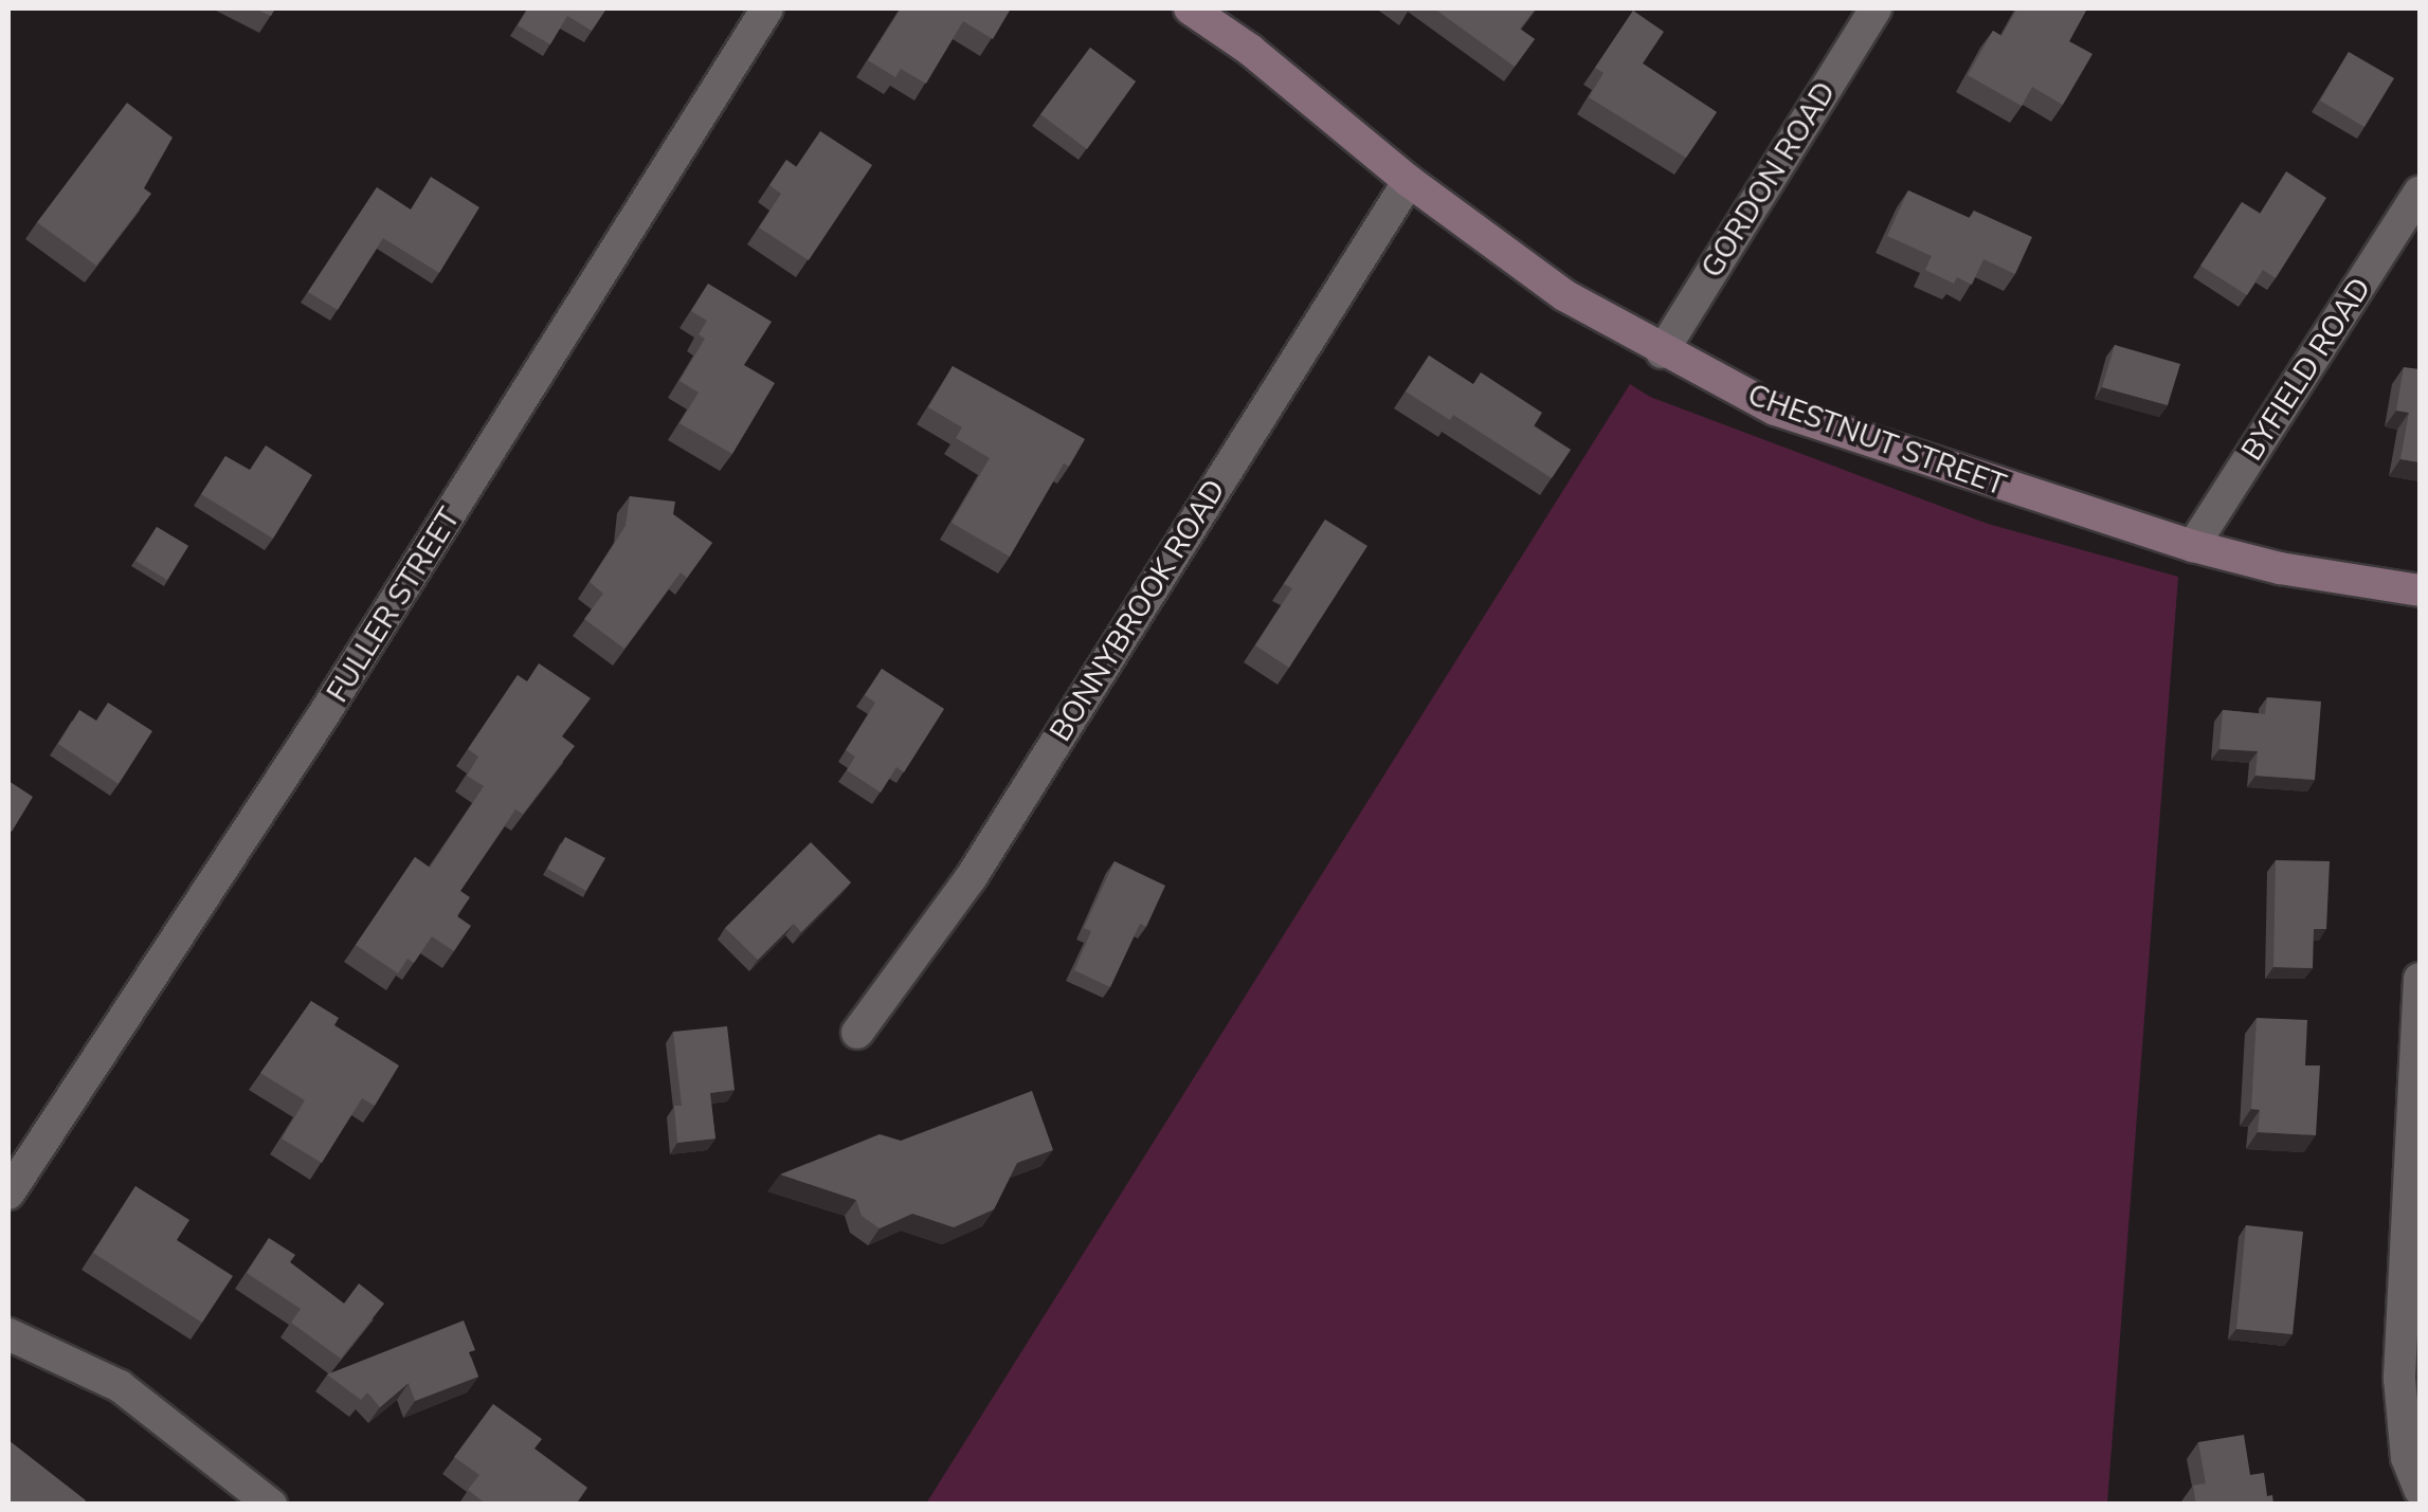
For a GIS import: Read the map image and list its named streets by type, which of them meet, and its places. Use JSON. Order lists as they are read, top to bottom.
{
  "streets": {
    "main road": ["CHESTNUT STREET"],
    "street": [
      "GORDON ROAD",
      "BYFIELD ROAD",
      "FULLER STREET",
      "BONNYBROOK ROAD"
    ]
  },
  "crossings": [
    ["GORDON ROAD", "CHESTNUT STREET"],
    ["BYFIELD ROAD", "CHESTNUT STREET"],
    ["CHESTNUT STREET", "BONNYBROOK ROAD"]
  ]
}
